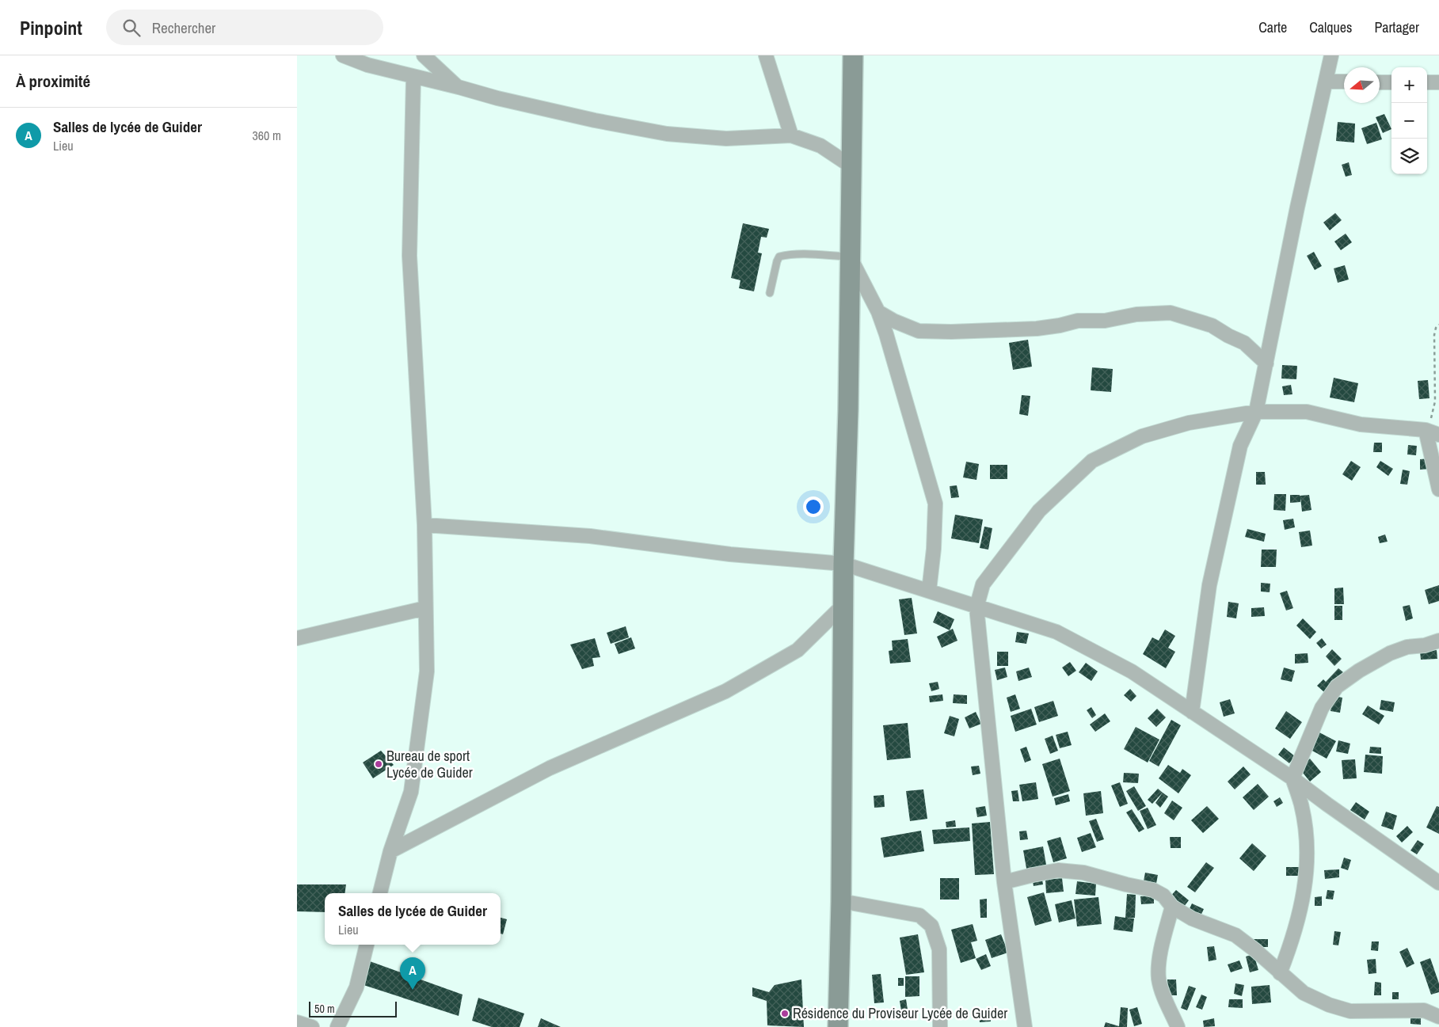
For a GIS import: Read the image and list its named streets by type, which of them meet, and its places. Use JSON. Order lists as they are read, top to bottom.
{
  "places": ["Bureau de sport Lycée de Guider", "Résidence du Proviseur Lycée de Guider"],
  "scale_bar": "50 m",
  "north": "left",
  "page": {
    "header": "Pinpoint",
    "search": "Rechercher",
    "nav": ["Carte", "Calques", "Partager"],
    "heading": "À proximité",
    "map_buttons": ["+", "−"],
    "list": [
      {
        "mark": "A",
        "name": "Salles de lycée de Guider",
        "note": "Lieu",
        "value": "360 m"
      }
    ],
    "popup": ["Salles de lycée de Guider", "Lieu"],
    "pins": "A",
    "scale": "50 m"
  }
}
